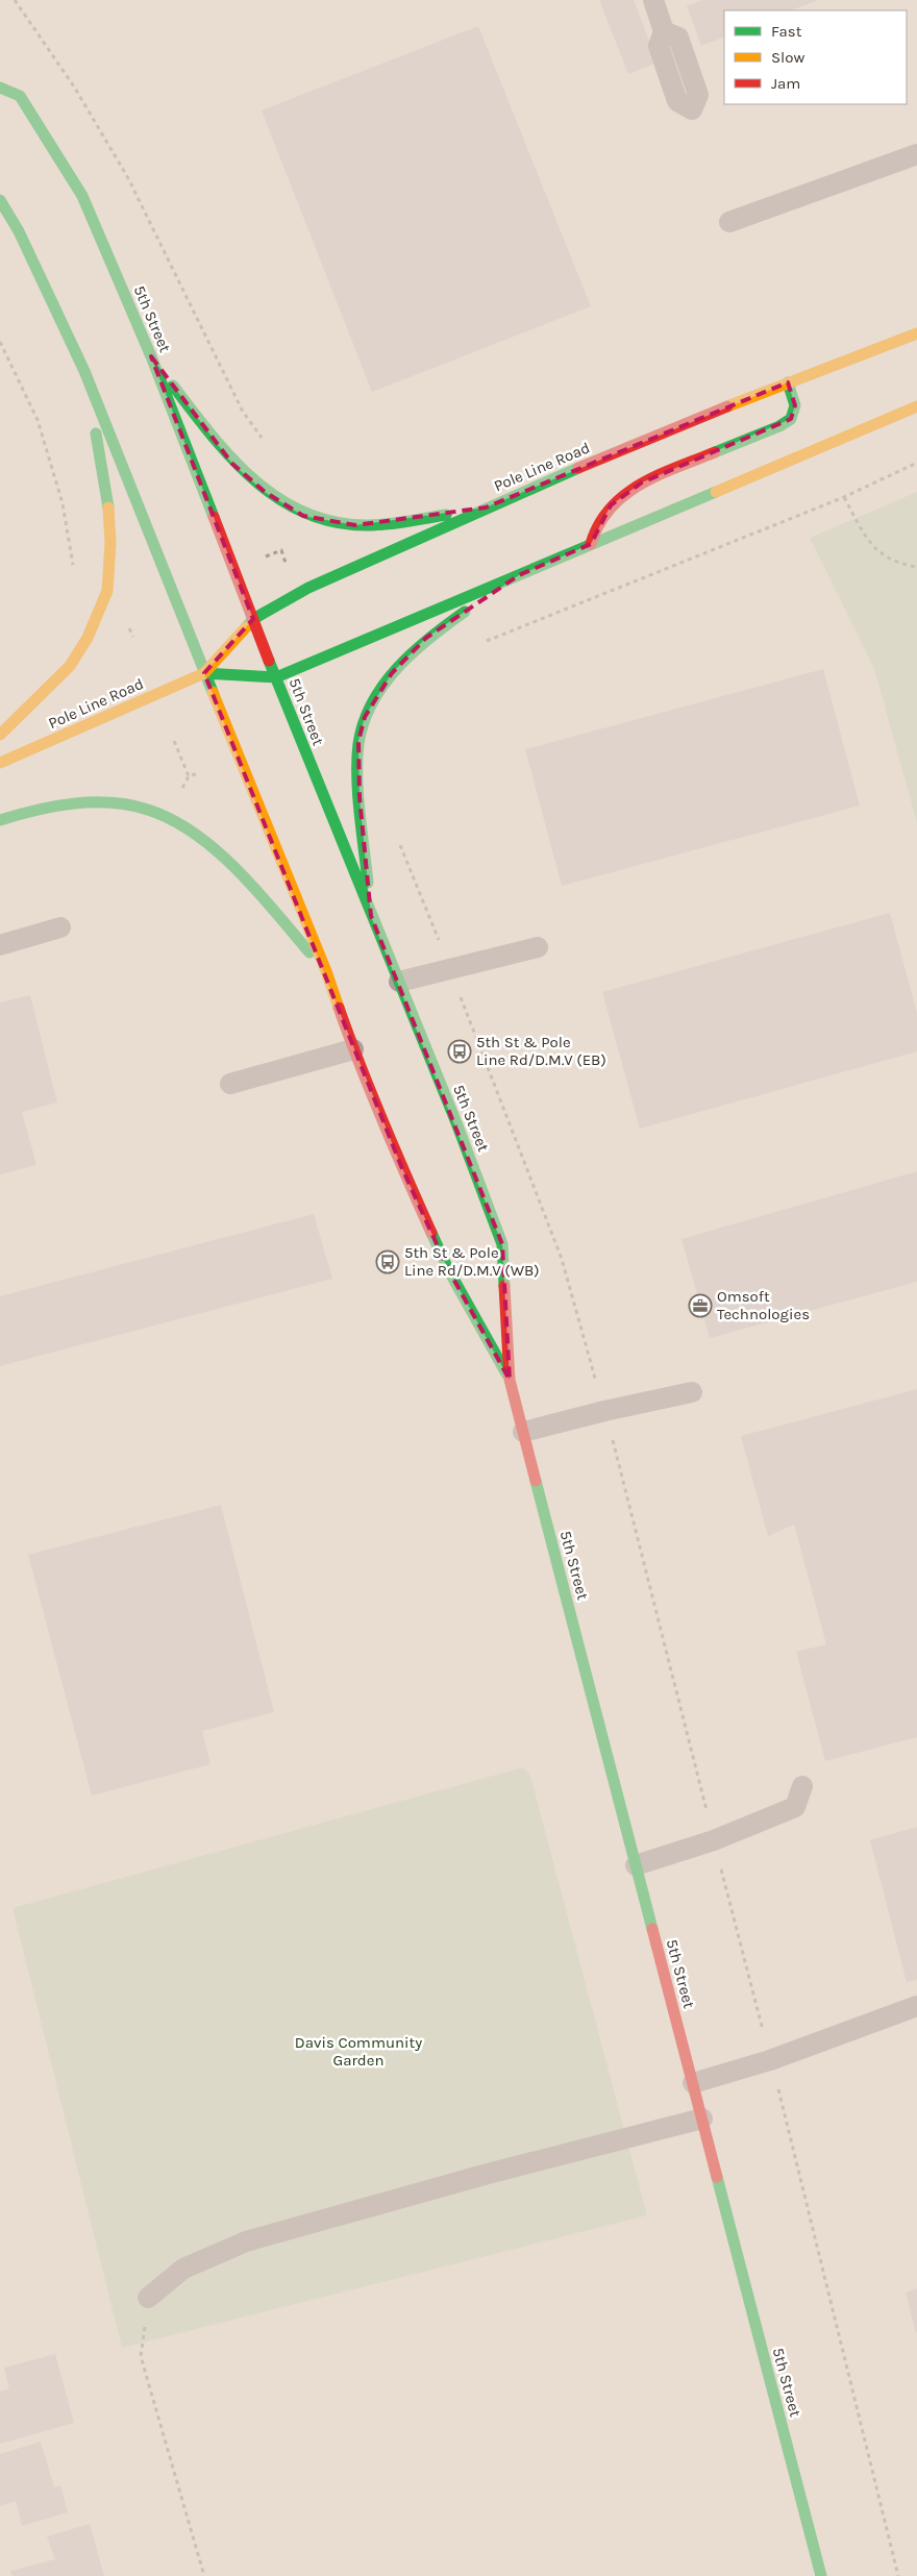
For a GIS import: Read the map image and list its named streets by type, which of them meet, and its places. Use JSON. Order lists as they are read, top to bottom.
{
  "streets": {
    "main road": ["5th Street", "Pole Line Road"]
  },
  "crossings": [
    ["5th Street", "Pole Line Road"]
  ],
  "parks": ["Davis Community Garden"],
  "places": {
    "bus stop": ["5th St & Pole Line Rd/D.M.V (EB)", "5th St & Pole Line Rd/D.M.V (WB)"],
    "office": ["Omsoft Technologies"]
  },
  "legend": ["Fast", "Slow", "Jam"]
}
